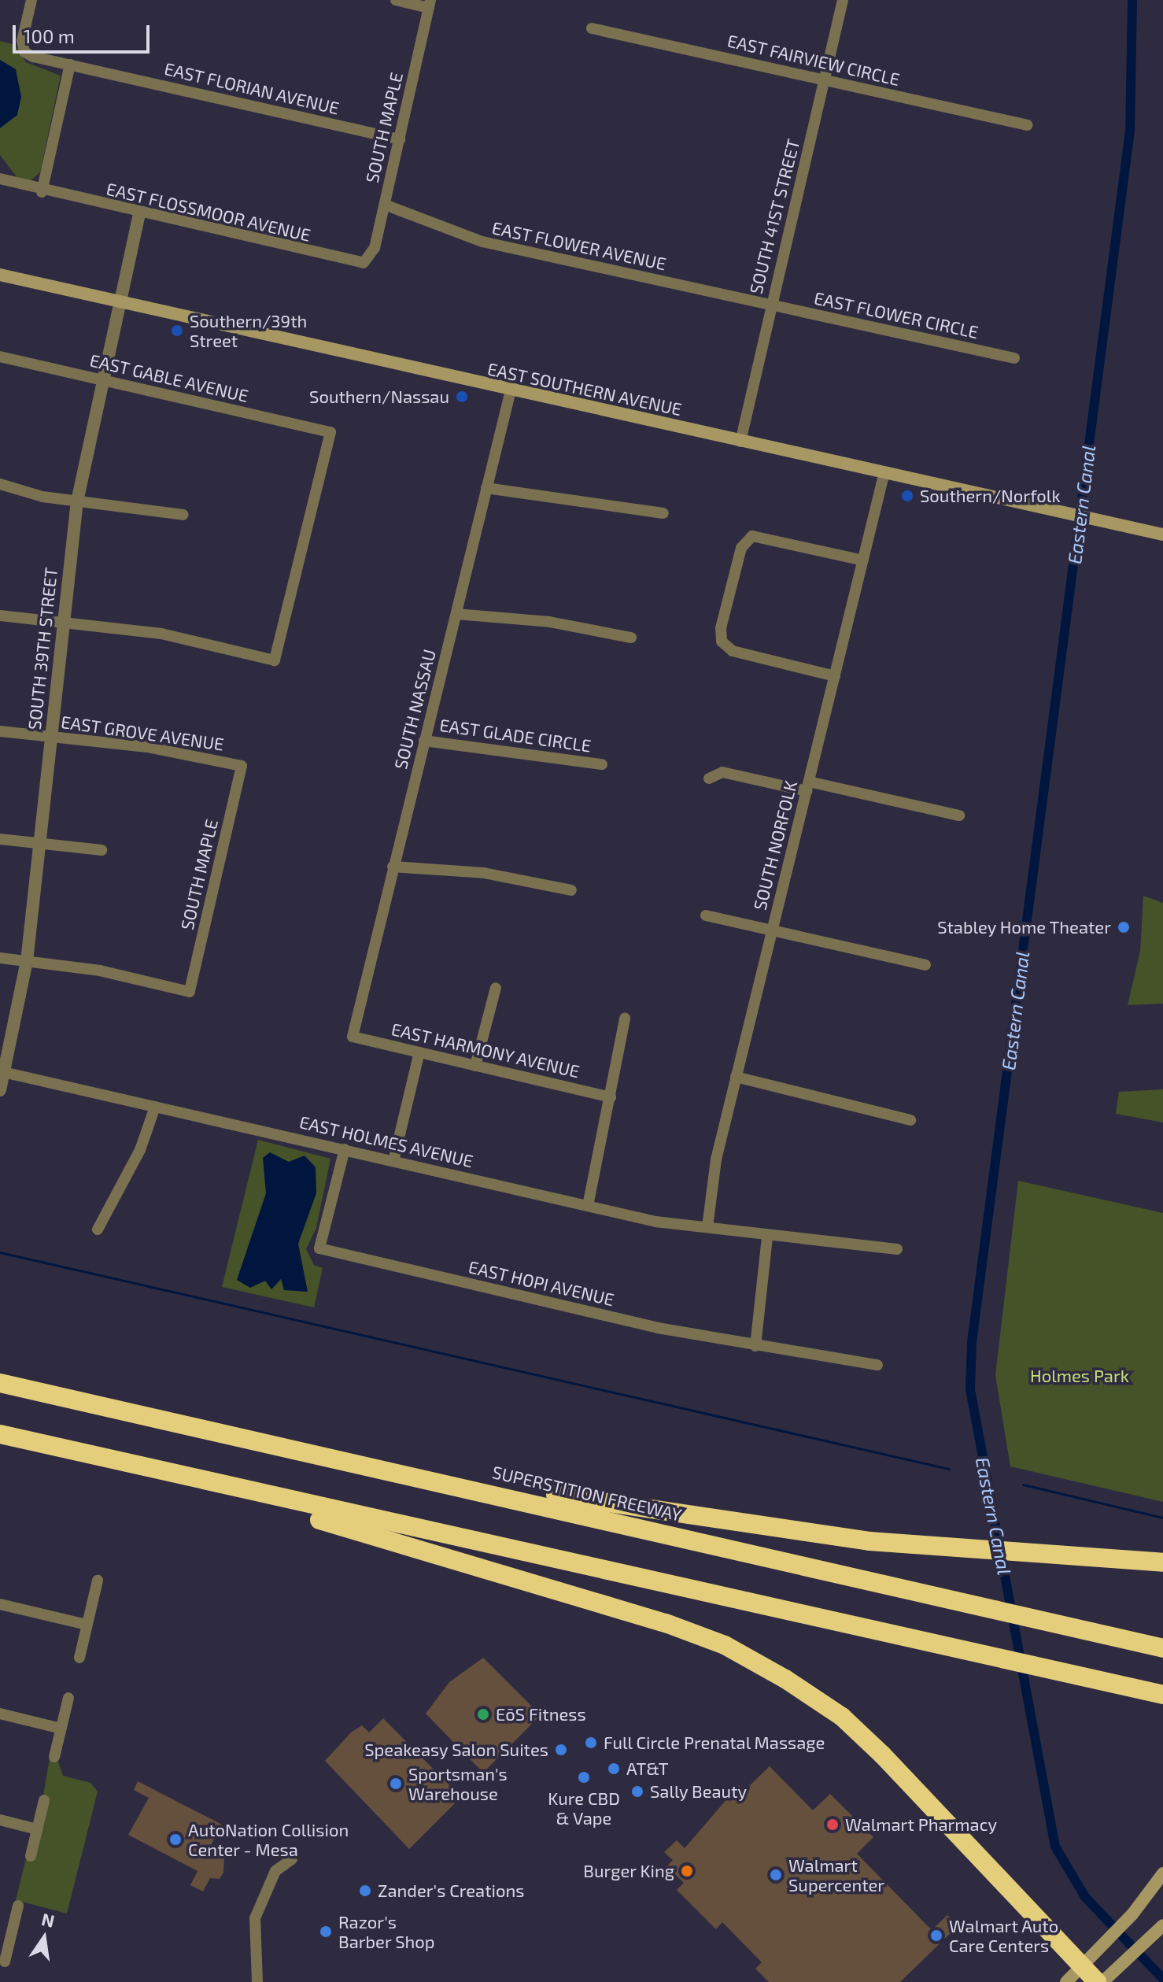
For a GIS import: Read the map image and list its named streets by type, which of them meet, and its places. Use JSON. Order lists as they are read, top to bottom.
{
  "streets": {
    "highway": ["SUPERSTITION FREEWAY"],
    "main road": ["EAST SOUTHERN AVENUE"],
    "street": [
      "EAST FAIRVIEW CIRCLE",
      "EAST FLORIAN AVENUE",
      "SOUTH MAPLE",
      "EAST FLOSSMOOR AVENUE",
      "SOUTH 41ST STREET",
      "EAST FLOWER AVENUE",
      "EAST FLOWER CIRCLE",
      "EAST GABLE AVENUE",
      "SOUTH 39TH STREET",
      "SOUTH NASSAU",
      "EAST GROVE AVENUE",
      "EAST GLADE CIRCLE",
      "SOUTH NORFOLK",
      "EAST HARMONY AVENUE",
      "EAST HOLMES AVENUE",
      "EAST HOPI AVENUE"
    ]
  },
  "crossings": [
    ["EAST FAIRVIEW CIRCLE", "SOUTH 41ST STREET"],
    ["EAST FLORIAN AVENUE", "SOUTH MAPLE"],
    ["SOUTH MAPLE", "EAST FLOSSMOOR AVENUE"],
    ["SOUTH MAPLE", "EAST FLOWER AVENUE"],
    ["SOUTH MAPLE", "SOUTH 39TH STREET"],
    ["SOUTH MAPLE", "EAST GROVE AVENUE"],
    ["EAST FLOSSMOOR AVENUE", "SOUTH 39TH STREET"],
    ["SOUTH 41ST STREET", "EAST FLOWER AVENUE"],
    ["SOUTH 41ST STREET", "EAST FLOWER CIRCLE"],
    ["SOUTH 41ST STREET", "EAST SOUTHERN AVENUE"],
    ["EAST FLOWER AVENUE", "EAST FLOWER CIRCLE"],
    ["EAST GABLE AVENUE", "SOUTH 39TH STREET"],
    ["EAST SOUTHERN AVENUE", "SOUTH 39TH STREET"],
    ["EAST SOUTHERN AVENUE", "SOUTH NASSAU"],
    ["EAST SOUTHERN AVENUE", "SOUTH NORFOLK"],
    ["SOUTH 39TH STREET", "EAST GROVE AVENUE"],
    ["SOUTH 39TH STREET", "EAST HOLMES AVENUE"],
    ["SOUTH NASSAU", "EAST GLADE CIRCLE"],
    ["SOUTH NASSAU", "EAST HARMONY AVENUE"],
    ["SOUTH NORFOLK", "EAST HOLMES AVENUE"],
    ["EAST HOLMES AVENUE", "EAST HOPI AVENUE"]
  ],
  "water": ["Eastern Canal"],
  "parks": ["Holmes Park"],
  "places": [
    "Southern/39th Street",
    "Southern/Nassau",
    "Southern/Norfolk",
    "Stabley Home Theater",
    "EōS Fitness",
    "Full Circle Prenatal Massage",
    "Speakeasy Salon Suites",
    "AT&T",
    "Kure CBD & Vape",
    "Sportsman's Warehouse",
    "Sally Beauty",
    "Walmart Pharmacy",
    "AutoNation Collision Center - Mesa",
    "Burger King",
    "Walmart Supercenter",
    "Zander's Creations",
    "Razor's Barber Shop",
    "Walmart Auto Care Centers"
  ],
  "scale_bar": "100 m",
  "north": "top"
}
